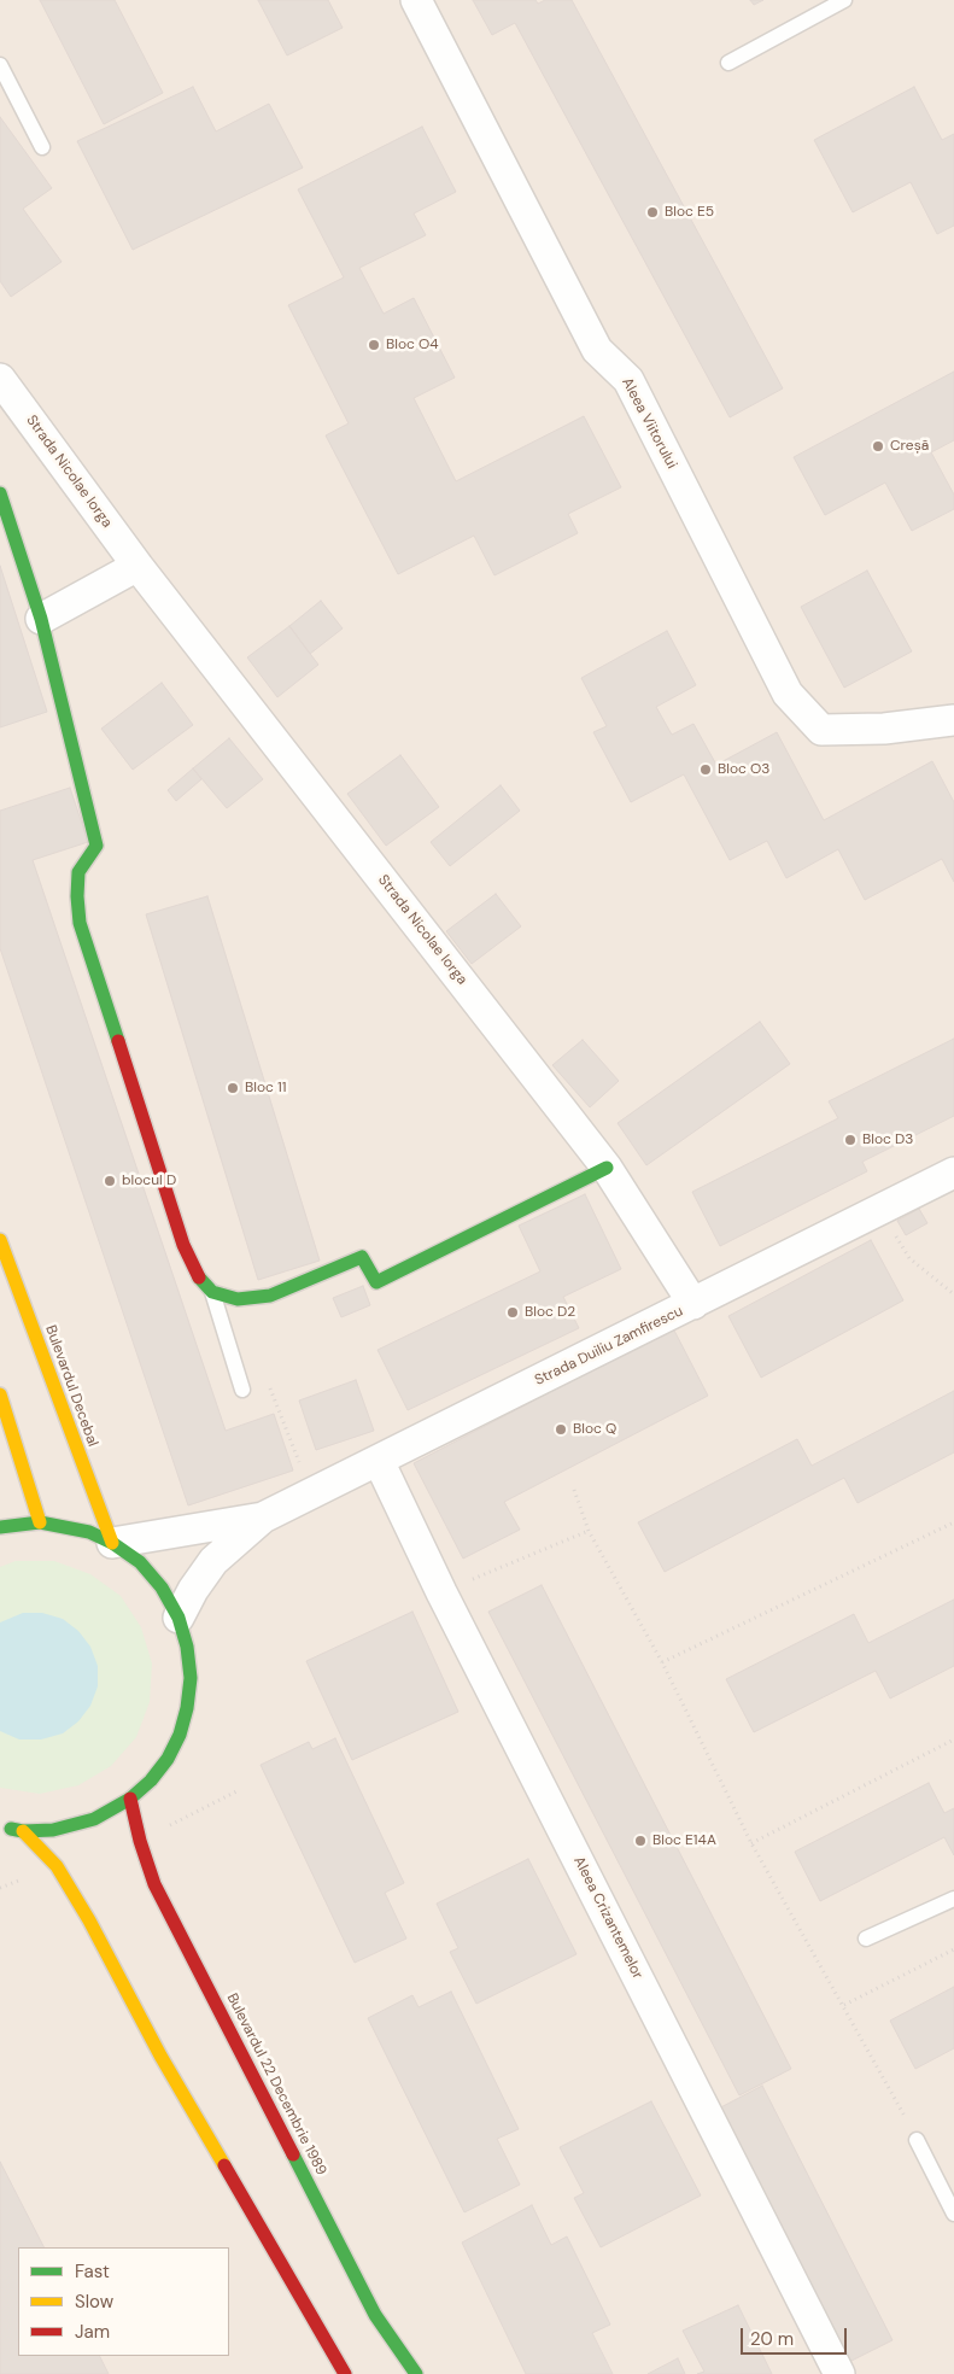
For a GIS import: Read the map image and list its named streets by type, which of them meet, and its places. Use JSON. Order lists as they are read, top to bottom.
{
  "streets": {
    "main road": ["Bulevardul Decebal", "Bulevardul 22 Decembrie 1989"],
    "street": [
      "Aleea Viitorului",
      "Strada Nicolae Iorga",
      "Strada Duiliu Zamfirescu",
      "Aleea Crizantemelor"
    ]
  },
  "crossings": [
    ["Strada Nicolae Iorga", "Strada Duiliu Zamfirescu"],
    ["Strada Duiliu Zamfirescu", "Aleea Crizantemelor"]
  ],
  "places": [
    "Bloc E5",
    "Bloc O4",
    "Creșă",
    "Bloc O3",
    "Bloc 11",
    "Bloc D3",
    "blocul D",
    "Bloc D2",
    "Bloc Q",
    "Bloc E14A"
  ],
  "legend": ["Fast", "Slow", "Jam"],
  "scale_bar": "20 m"
}
